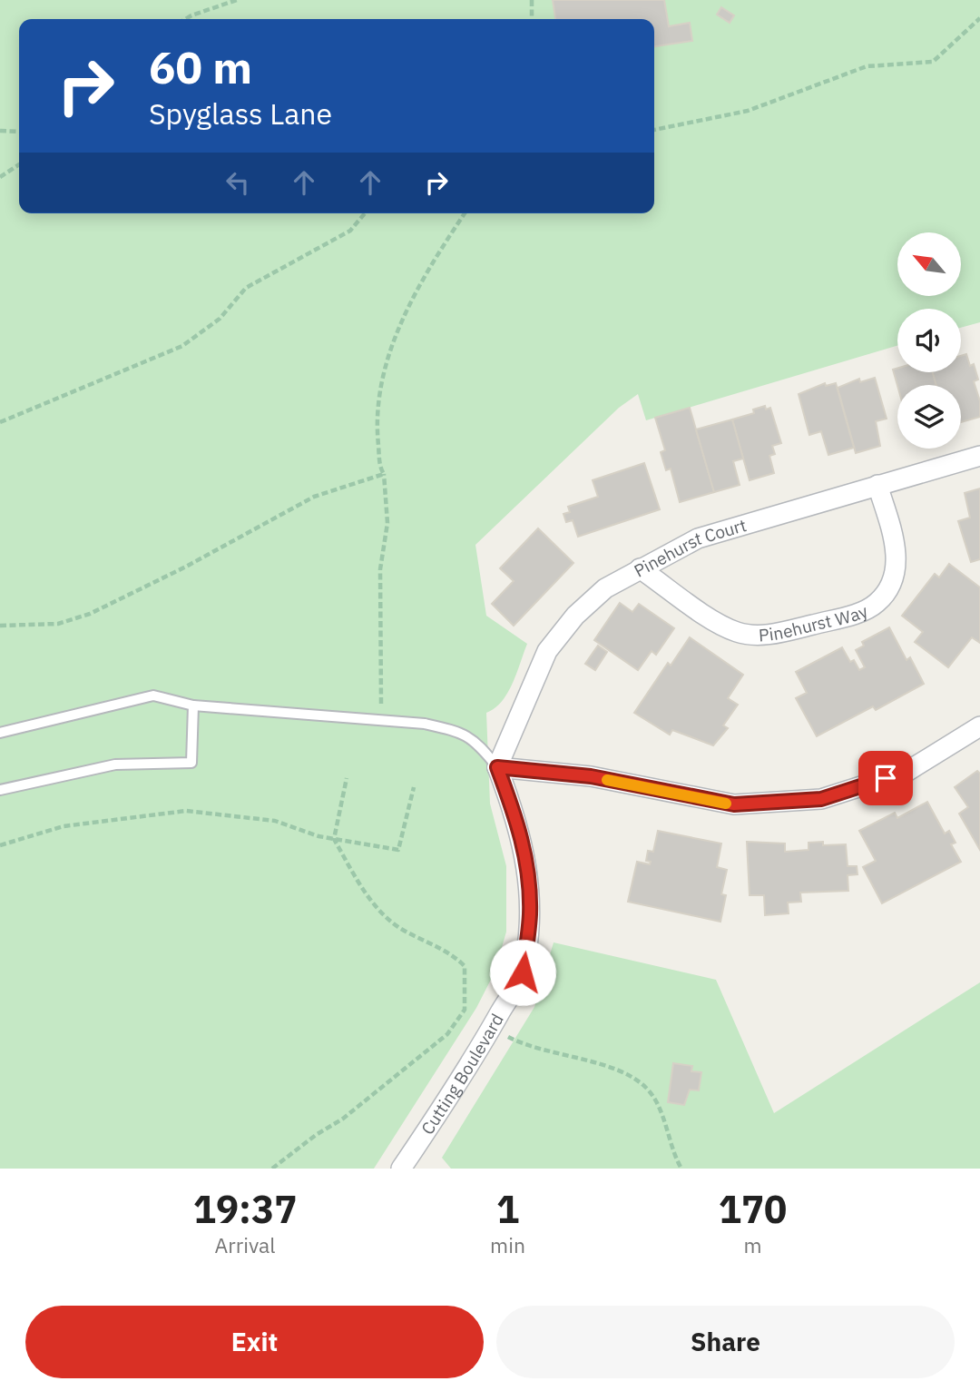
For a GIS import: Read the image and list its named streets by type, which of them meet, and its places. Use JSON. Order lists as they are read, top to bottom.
{
  "streets": {
    "street": ["Pinehurst Court", "Pinehurst Way", "Cutting Boulevard"]
  },
  "crossings": [
    ["Pinehurst Court", "Pinehurst Way"],
    ["Pinehurst Court", "Cutting Boulevard"]
  ],
  "north": "top left",
  "page": {
    "turn": ["60 m", "Spyglass Lane"],
    "eta": [
      "19:37",
      "Arrival",
      "1",
      "min",
      "170",
      "m"
    ],
    "buttons": ["Exit", "Share"]
  }
}
